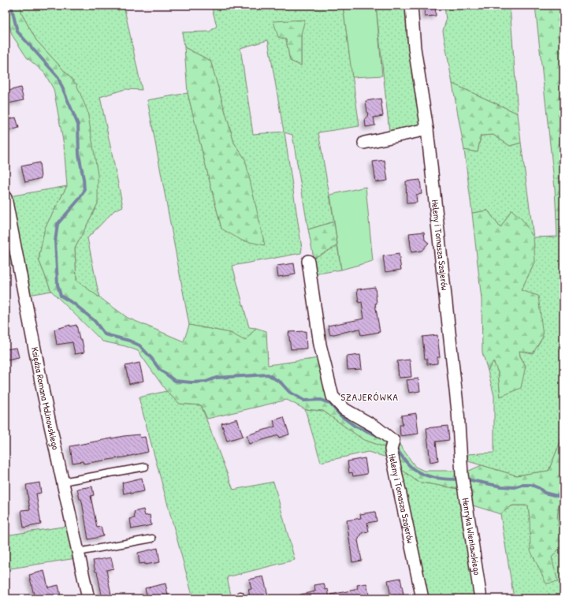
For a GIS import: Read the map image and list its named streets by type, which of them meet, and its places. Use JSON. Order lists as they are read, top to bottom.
{
  "streets": {
    "street": ["Heleny i Tomasza Szajerów", "Księdza Romana Malinowskiego", "Henryka Wieniawskiego"]
  },
  "crossings": [
    ["Heleny i Tomasza Szajerów", "Henryka Wieniawskiego"]
  ],
  "districts": ["SZAJERÓWKA"]
}
